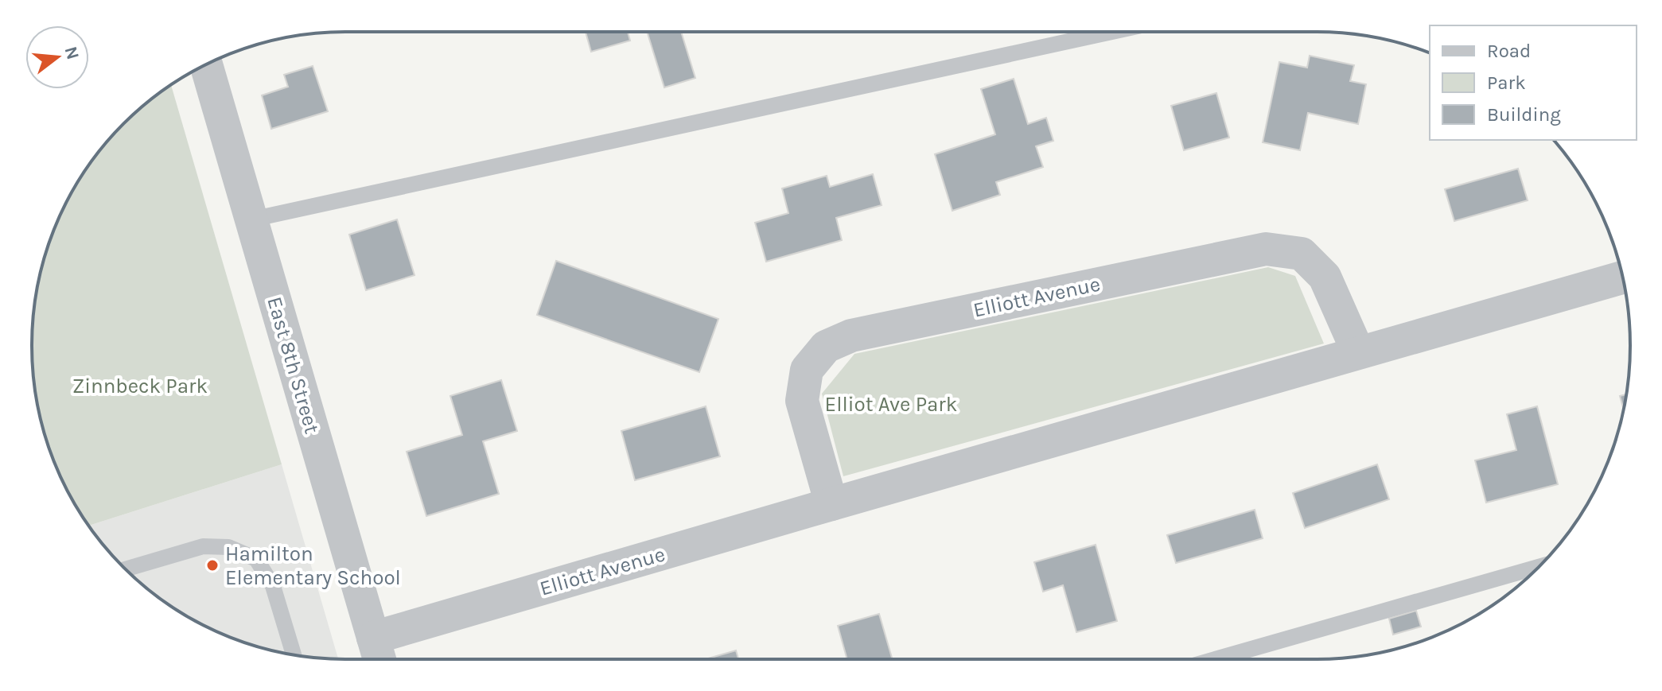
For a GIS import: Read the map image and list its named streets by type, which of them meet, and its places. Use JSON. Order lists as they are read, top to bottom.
{
  "streets": {
    "street": ["Elliott Avenue", "East 8th Street"]
  },
  "crossings": [
    ["Elliott Avenue", "East 8th Street"]
  ],
  "parks": ["Zinnbeck Park", "Elliot Ave Park"],
  "places": ["Hamilton Elementary School"],
  "legend": ["Road", "Park", "Building"],
  "north": "right"
}
